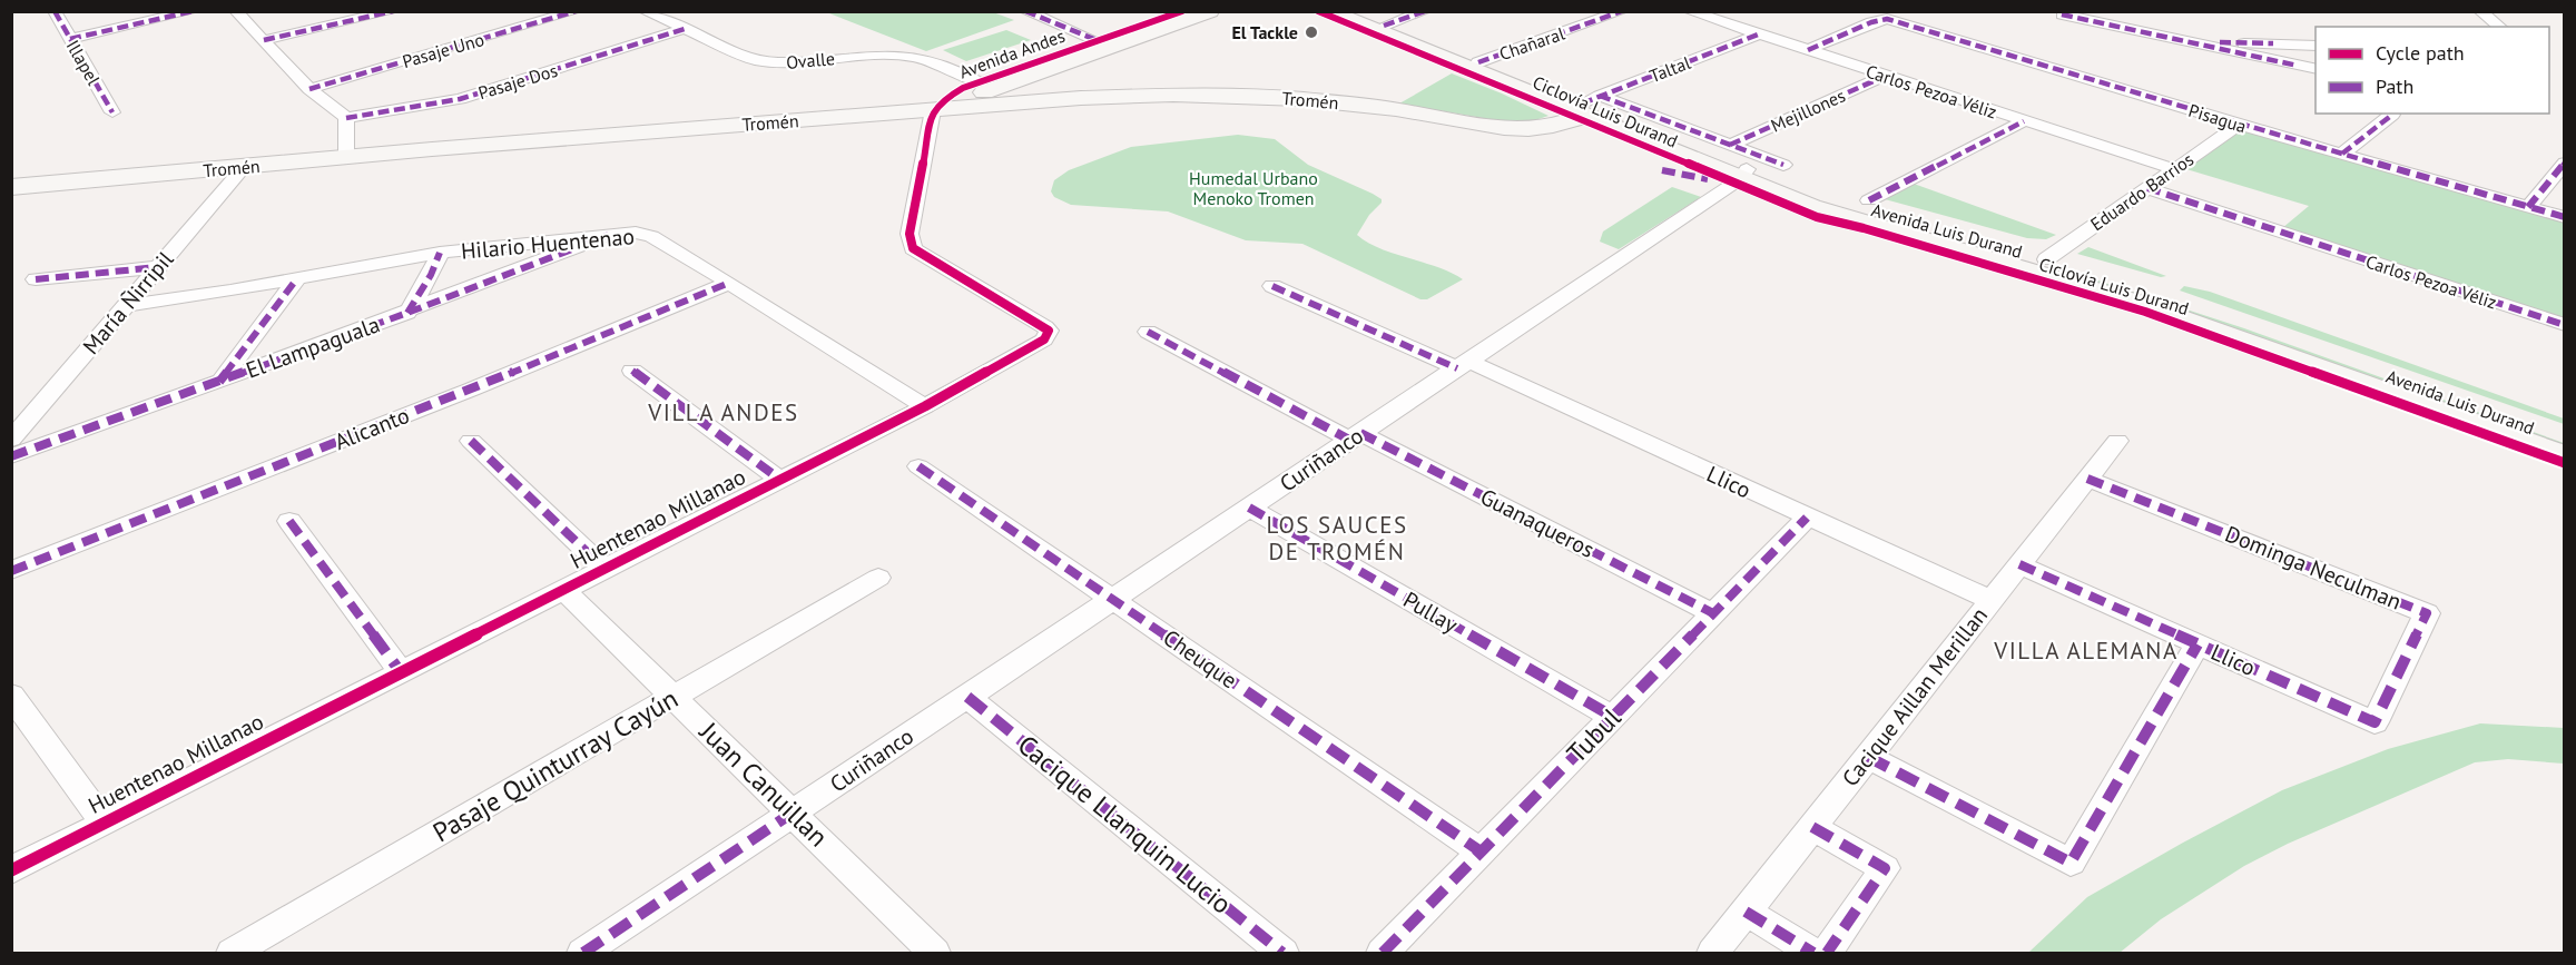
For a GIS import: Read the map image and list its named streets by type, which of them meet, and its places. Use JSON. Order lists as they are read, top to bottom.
{
  "streets": {
    "street": [
      "Chañaral",
      "Pasaje Uno",
      "Avenida Andes",
      "Ovalle",
      "Illapel",
      "Taltal",
      "Pasaje Dos",
      "Carlos Pezoa Véliz",
      "Tromén",
      "Mejillones",
      "Pisagua",
      "Eduardo Barrios",
      "Avenida Luis Durand",
      "Hilario Huentenao",
      "María Ñirripil",
      "El Lampaguala",
      "Alicanto",
      "Curiñanco",
      "Llico",
      "Huentenao Millanao",
      "Guanaqueros",
      "Dominga Neculman",
      "Pullay",
      "Cheuque",
      "Cacique Aillan Merillan",
      "Tubul",
      "Pasaje Quinturray Cayún",
      "Juan Canuillan",
      "Cacique Llanquin Lucio"
    ],
    "cycle path": ["Ciclovía Luis Durand"]
  },
  "crossings": [
    ["Chañaral", "Avenida Luis Durand"],
    ["Avenida Andes", "Ovalle"],
    ["Avenida Andes", "Tromén"],
    ["Avenida Andes", "Huentenao Millanao"],
    ["Ovalle", "Pasaje Dos"],
    ["Taltal", "Carlos Pezoa Véliz"],
    ["Taltal", "Tromén"],
    ["Taltal", "Avenida Luis Durand"],
    ["Carlos Pezoa Véliz", "Mejillones"],
    ["Carlos Pezoa Véliz", "Pisagua"],
    ["Carlos Pezoa Véliz", "Eduardo Barrios"],
    ["Tromén", "Avenida Luis Durand"],
    ["Tromén", "María Ñirripil"],
    ["Tromén", "Huentenao Millanao"],
    ["Pisagua", "Eduardo Barrios"],
    ["Eduardo Barrios", "Avenida Luis Durand"],
    ["Avenida Luis Durand", "Curiñanco"],
    ["Hilario Huentenao", "María Ñirripil"],
    ["Hilario Huentenao", "El Lampaguala"],
    ["Hilario Huentenao", "Alicanto"],
    ["Hilario Huentenao", "Huentenao Millanao"],
    ["Curiñanco", "Llico"],
    ["Curiñanco", "Guanaqueros"],
    ["Curiñanco", "Pullay"],
    ["Curiñanco", "Cheuque"],
    ["Curiñanco", "Juan Canuillan"],
    ["Curiñanco", "Cacique Llanquin Lucio"],
    ["Llico", "Dominga Neculman"],
    ["Llico", "Cacique Aillan Merillan"],
    ["Llico", "Tubul"],
    ["Huentenao Millanao", "Juan Canuillan"],
    ["Guanaqueros", "Tubul"],
    ["Dominga Neculman", "Cacique Aillan Merillan"],
    ["Pullay", "Tubul"],
    ["Cheuque", "Tubul"],
    ["Pasaje Quinturray Cayún", "Juan Canuillan"]
  ],
  "districts": ["VILLA ANDES", "LOS SAUCES DE TROMÉN", "VILLA ALEMANA"],
  "parks": ["Humedal Urbano Menoko Tromen"],
  "places": ["El Tackle"],
  "legend": ["Cycle path", "Path"]
}
